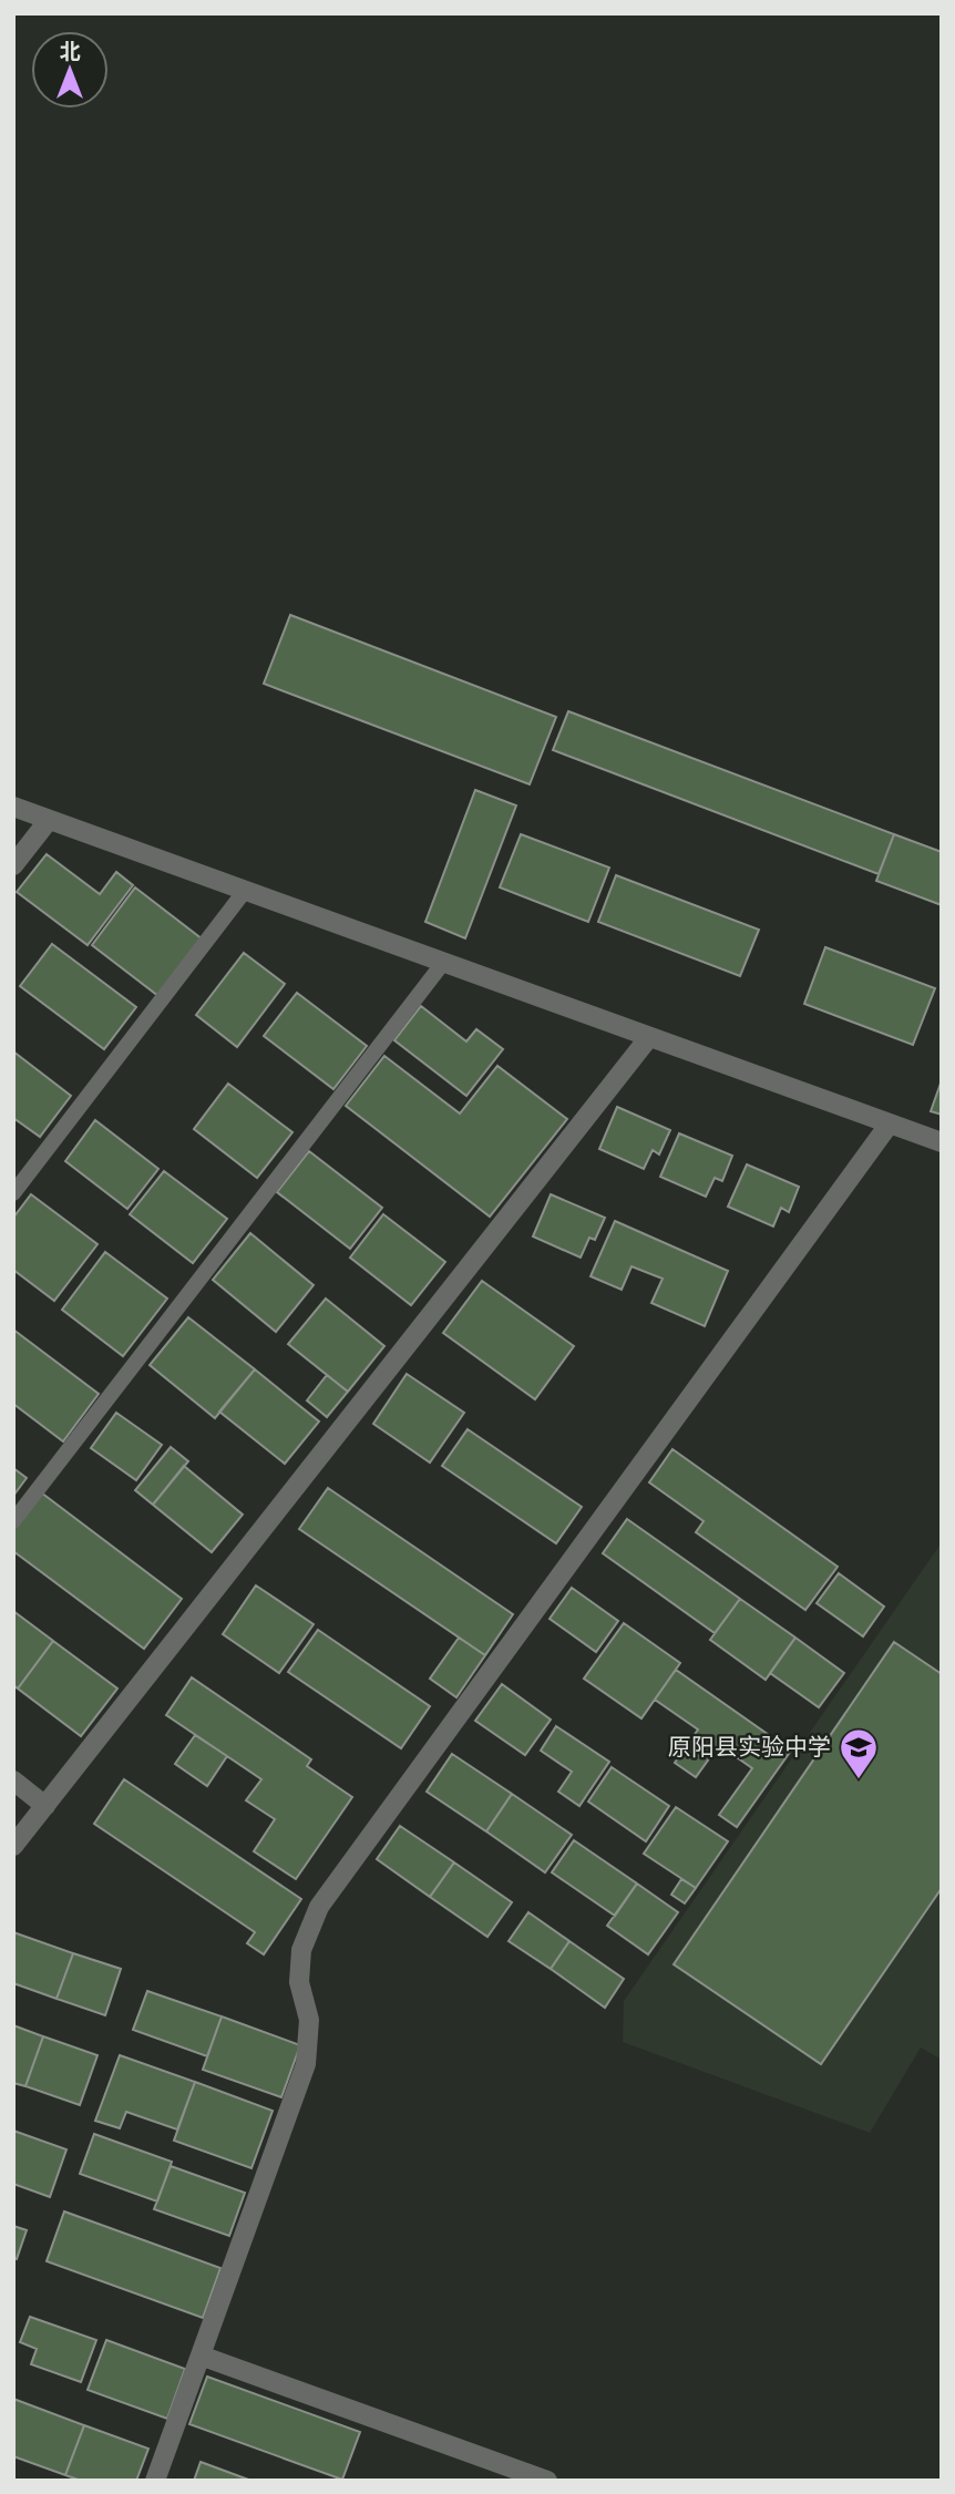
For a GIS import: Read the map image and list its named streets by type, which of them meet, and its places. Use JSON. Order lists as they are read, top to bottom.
{
  "places": {
    "school or university": ["原阳县实验中学"]
  },
  "north": "top"
}
